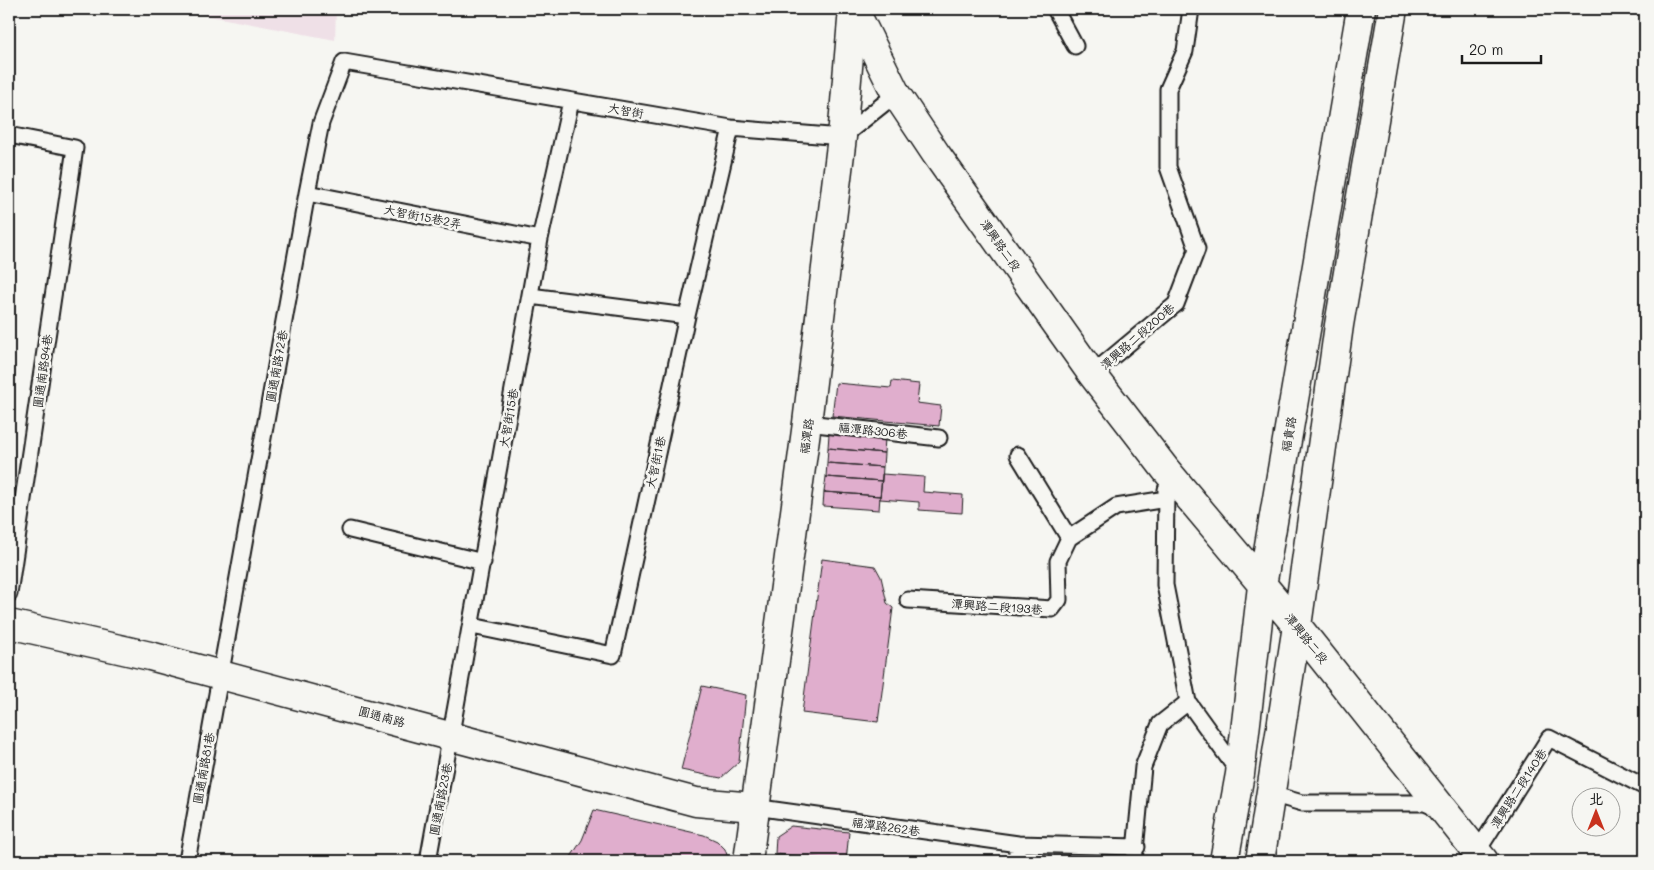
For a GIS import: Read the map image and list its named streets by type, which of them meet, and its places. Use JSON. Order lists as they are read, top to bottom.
{
  "streets": {
    "street": [
      "潭興路二段",
      "福貴路",
      "福潭路",
      "圓通南路"
    ],
    "lane": [
      "大智街",
      "大智街15巷2弄",
      "潭興路二段200巷",
      "圓通南路72巷",
      "圓通南路94巷",
      "大智街15巷",
      "福潭路306巷",
      "大智街1巷",
      "潭興路二段193巷",
      "圓通南路81巷",
      "潭興路二段140巷",
      "圓通南路23巷",
      "福潭路262巷"
    ]
  },
  "crossings": [
    ["大智街", "圓通南路72巷"],
    ["大智街", "大智街15巷"],
    ["大智街", "福潭路"],
    ["大智街", "大智街1巷"],
    ["大智街15巷2弄", "圓通南路72巷"],
    ["大智街15巷2弄", "大智街15巷"],
    ["潭興路二段", "潭興路二段200巷"],
    ["潭興路二段", "福貴路"],
    ["潭興路二段", "福潭路"],
    ["潭興路二段", "潭興路二段140巷"],
    ["圓通南路72巷", "圓通南路"],
    ["圓通南路72巷", "圓通南路81巷"],
    ["大智街15巷", "大智街1巷"],
    ["大智街15巷", "圓通南路"],
    ["大智街15巷", "圓通南路23巷"],
    ["福潭路306巷", "福潭路"],
    ["福潭路", "圓通南路"],
    ["福潭路", "福潭路262巷"],
    ["圓通南路", "圓通南路81巷"],
    ["圓通南路", "圓通南路23巷"],
    ["圓通南路", "福潭路262巷"]
  ],
  "scale_bar": "20 m",
  "north": "top"
}
